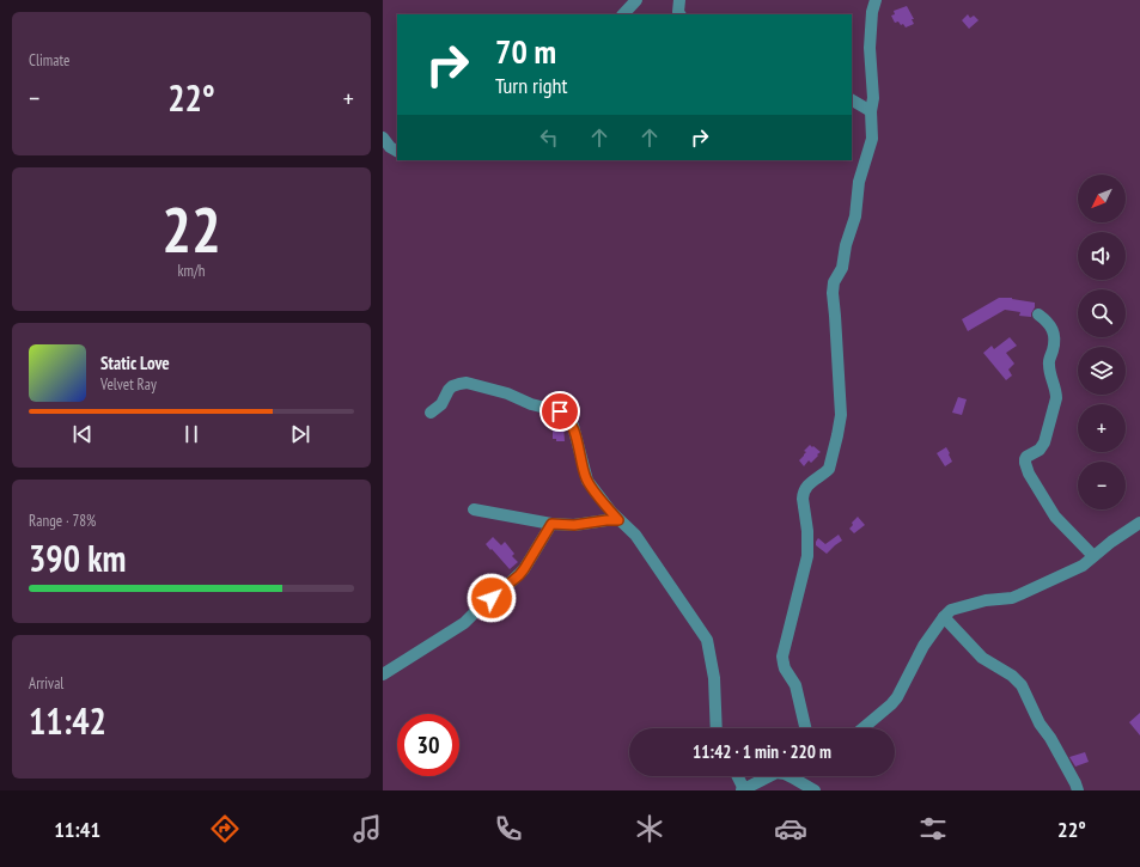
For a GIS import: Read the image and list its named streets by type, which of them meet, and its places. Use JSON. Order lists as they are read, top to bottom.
{
  "north": "bottom left",
  "page": {
    "tile": [
      "Climate",
      ["22", "km/h"],
      ["Range · 78%", "390 km"],
      ["Arrival", "11:42"]
    ],
    "turn": ["70 m", "Turn right"],
    "heat": ["−", "22°", "+"],
    "map_buttons": ["+", "−"],
    "song": ["Static Love", "Velvet Ray"],
    "limit": "30",
    "trip": "11:42 · 1 min · 220 m",
    "tabs": ["11:41", "22°"]
  }
}
